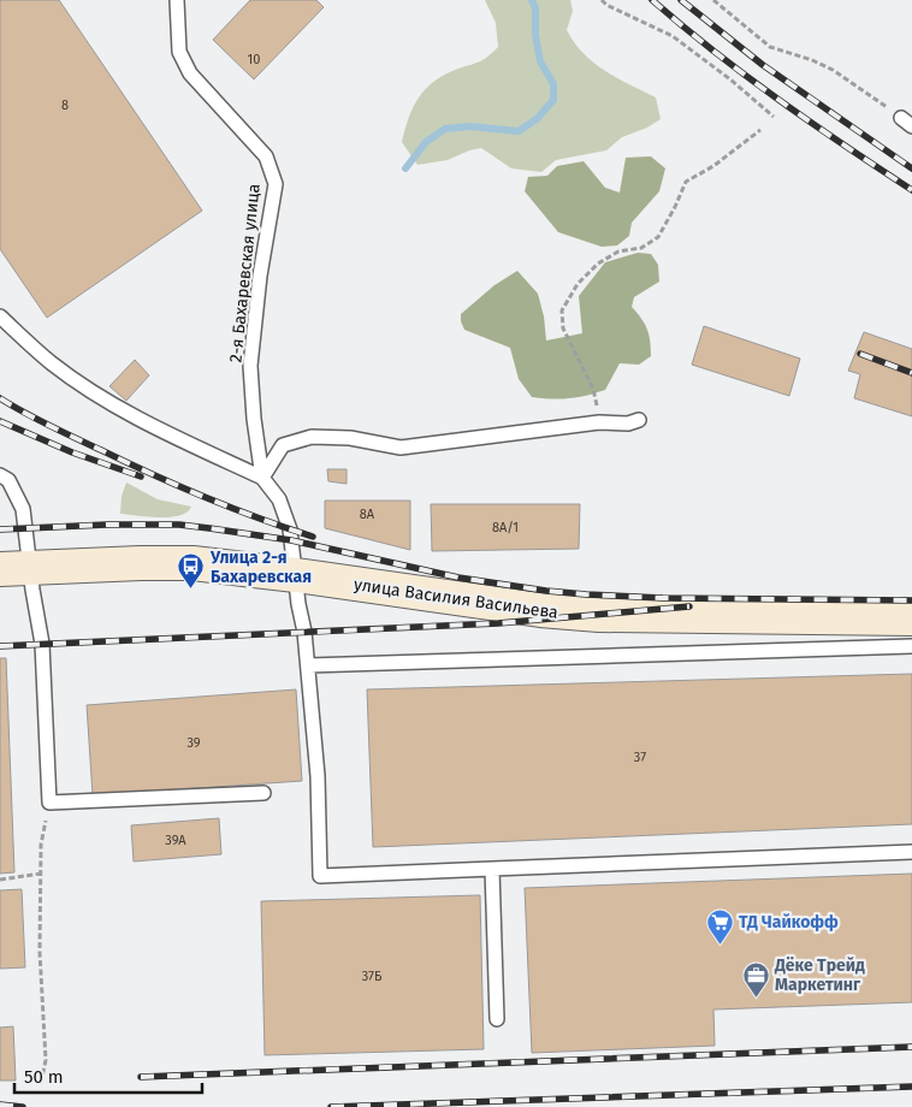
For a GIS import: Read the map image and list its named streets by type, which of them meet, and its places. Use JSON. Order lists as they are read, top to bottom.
{
  "streets": {
    "main road": ["улица Василия Васильева"],
    "lane": ["2-я Бахаревская улица"]
  },
  "crossings": [
    ["2-я Бахаревская улица", "улица Василия Васильева"]
  ],
  "places": {
    "bus stop": ["Улица 2-я Бахаревская"],
    "supermarket": ["ТД Чайкофф"],
    "office": ["Дёке Трейд Маркетинг"]
  },
  "house_numbers": [
    "10",
    "8",
    "8А",
    "8А/1",
    "39",
    "37",
    "39А",
    "37Б"
  ],
  "scale_bar": "50 m"
}
